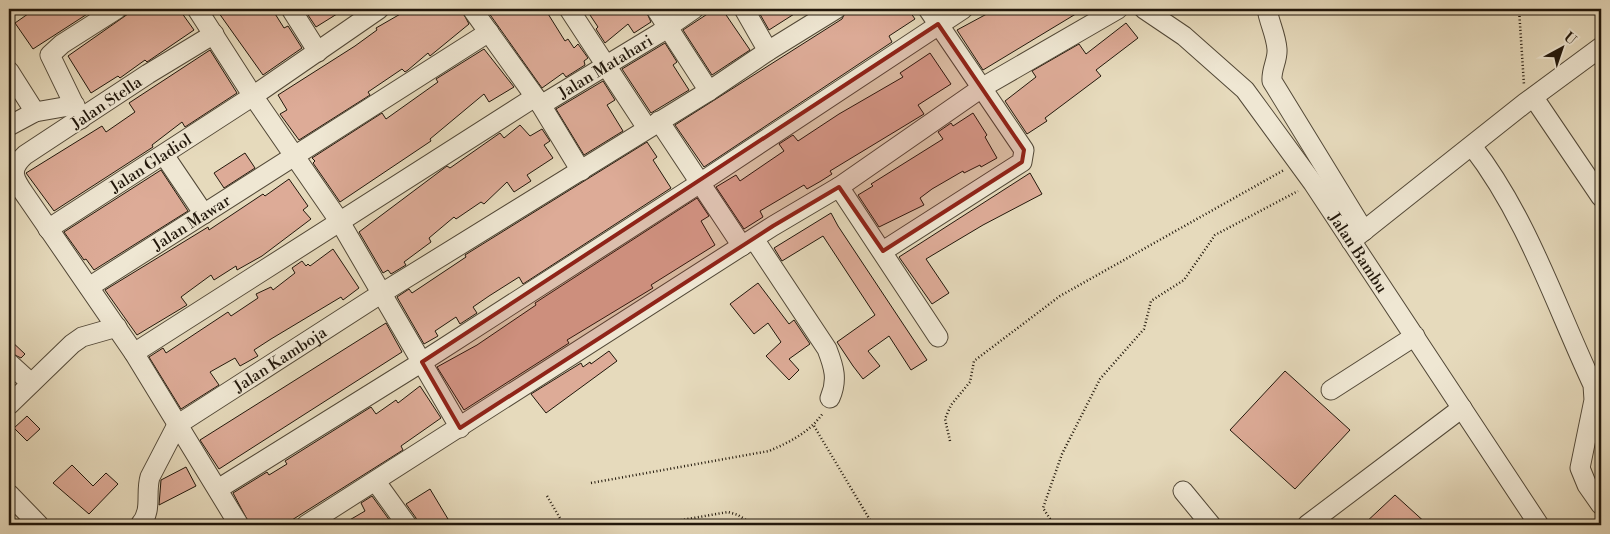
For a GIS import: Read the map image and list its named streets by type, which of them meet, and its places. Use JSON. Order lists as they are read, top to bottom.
{
  "streets": {
    "street": [
      "Jalan Matahari",
      "Jalan Stella",
      "Jalan Gladiol",
      "Jalan Mawar",
      "Jalan Bambu",
      "Jalan Kamboja"
    ]
  },
  "crossings": [
    ["Jalan Stella", "Jalan Gladiol"]
  ],
  "north": "top right"
}
